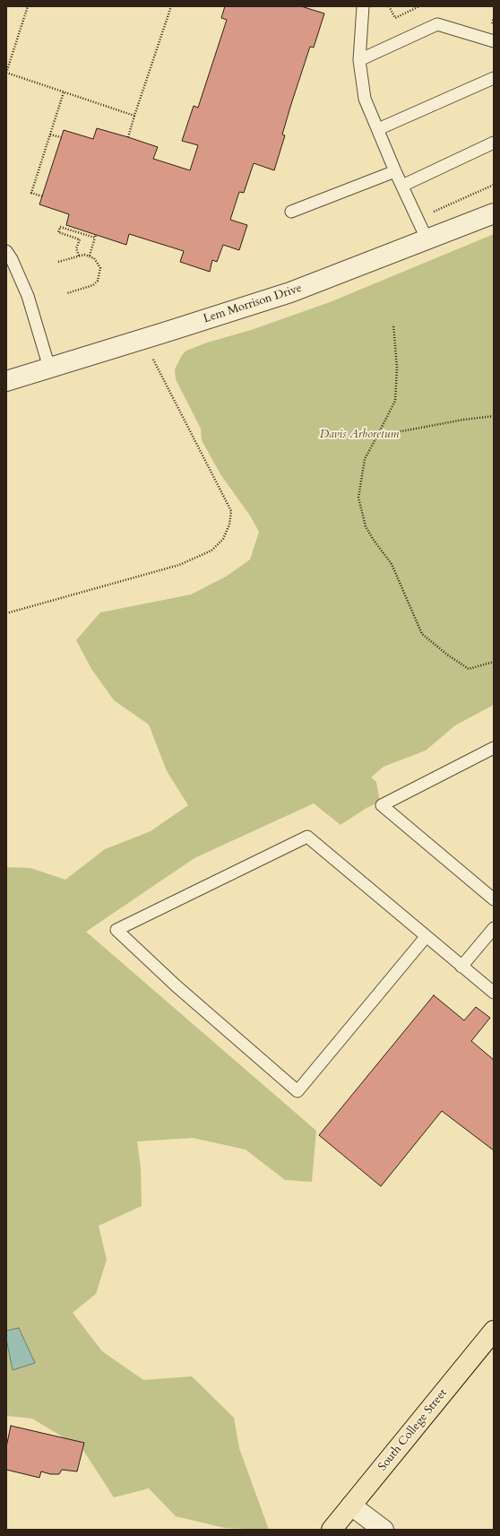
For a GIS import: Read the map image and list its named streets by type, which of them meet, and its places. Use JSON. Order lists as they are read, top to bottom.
{
  "streets": {
    "main road": ["South College Street"],
    "street": ["Lem Morrison Drive"]
  },
  "parks": ["Davis Arboretum"]
}
